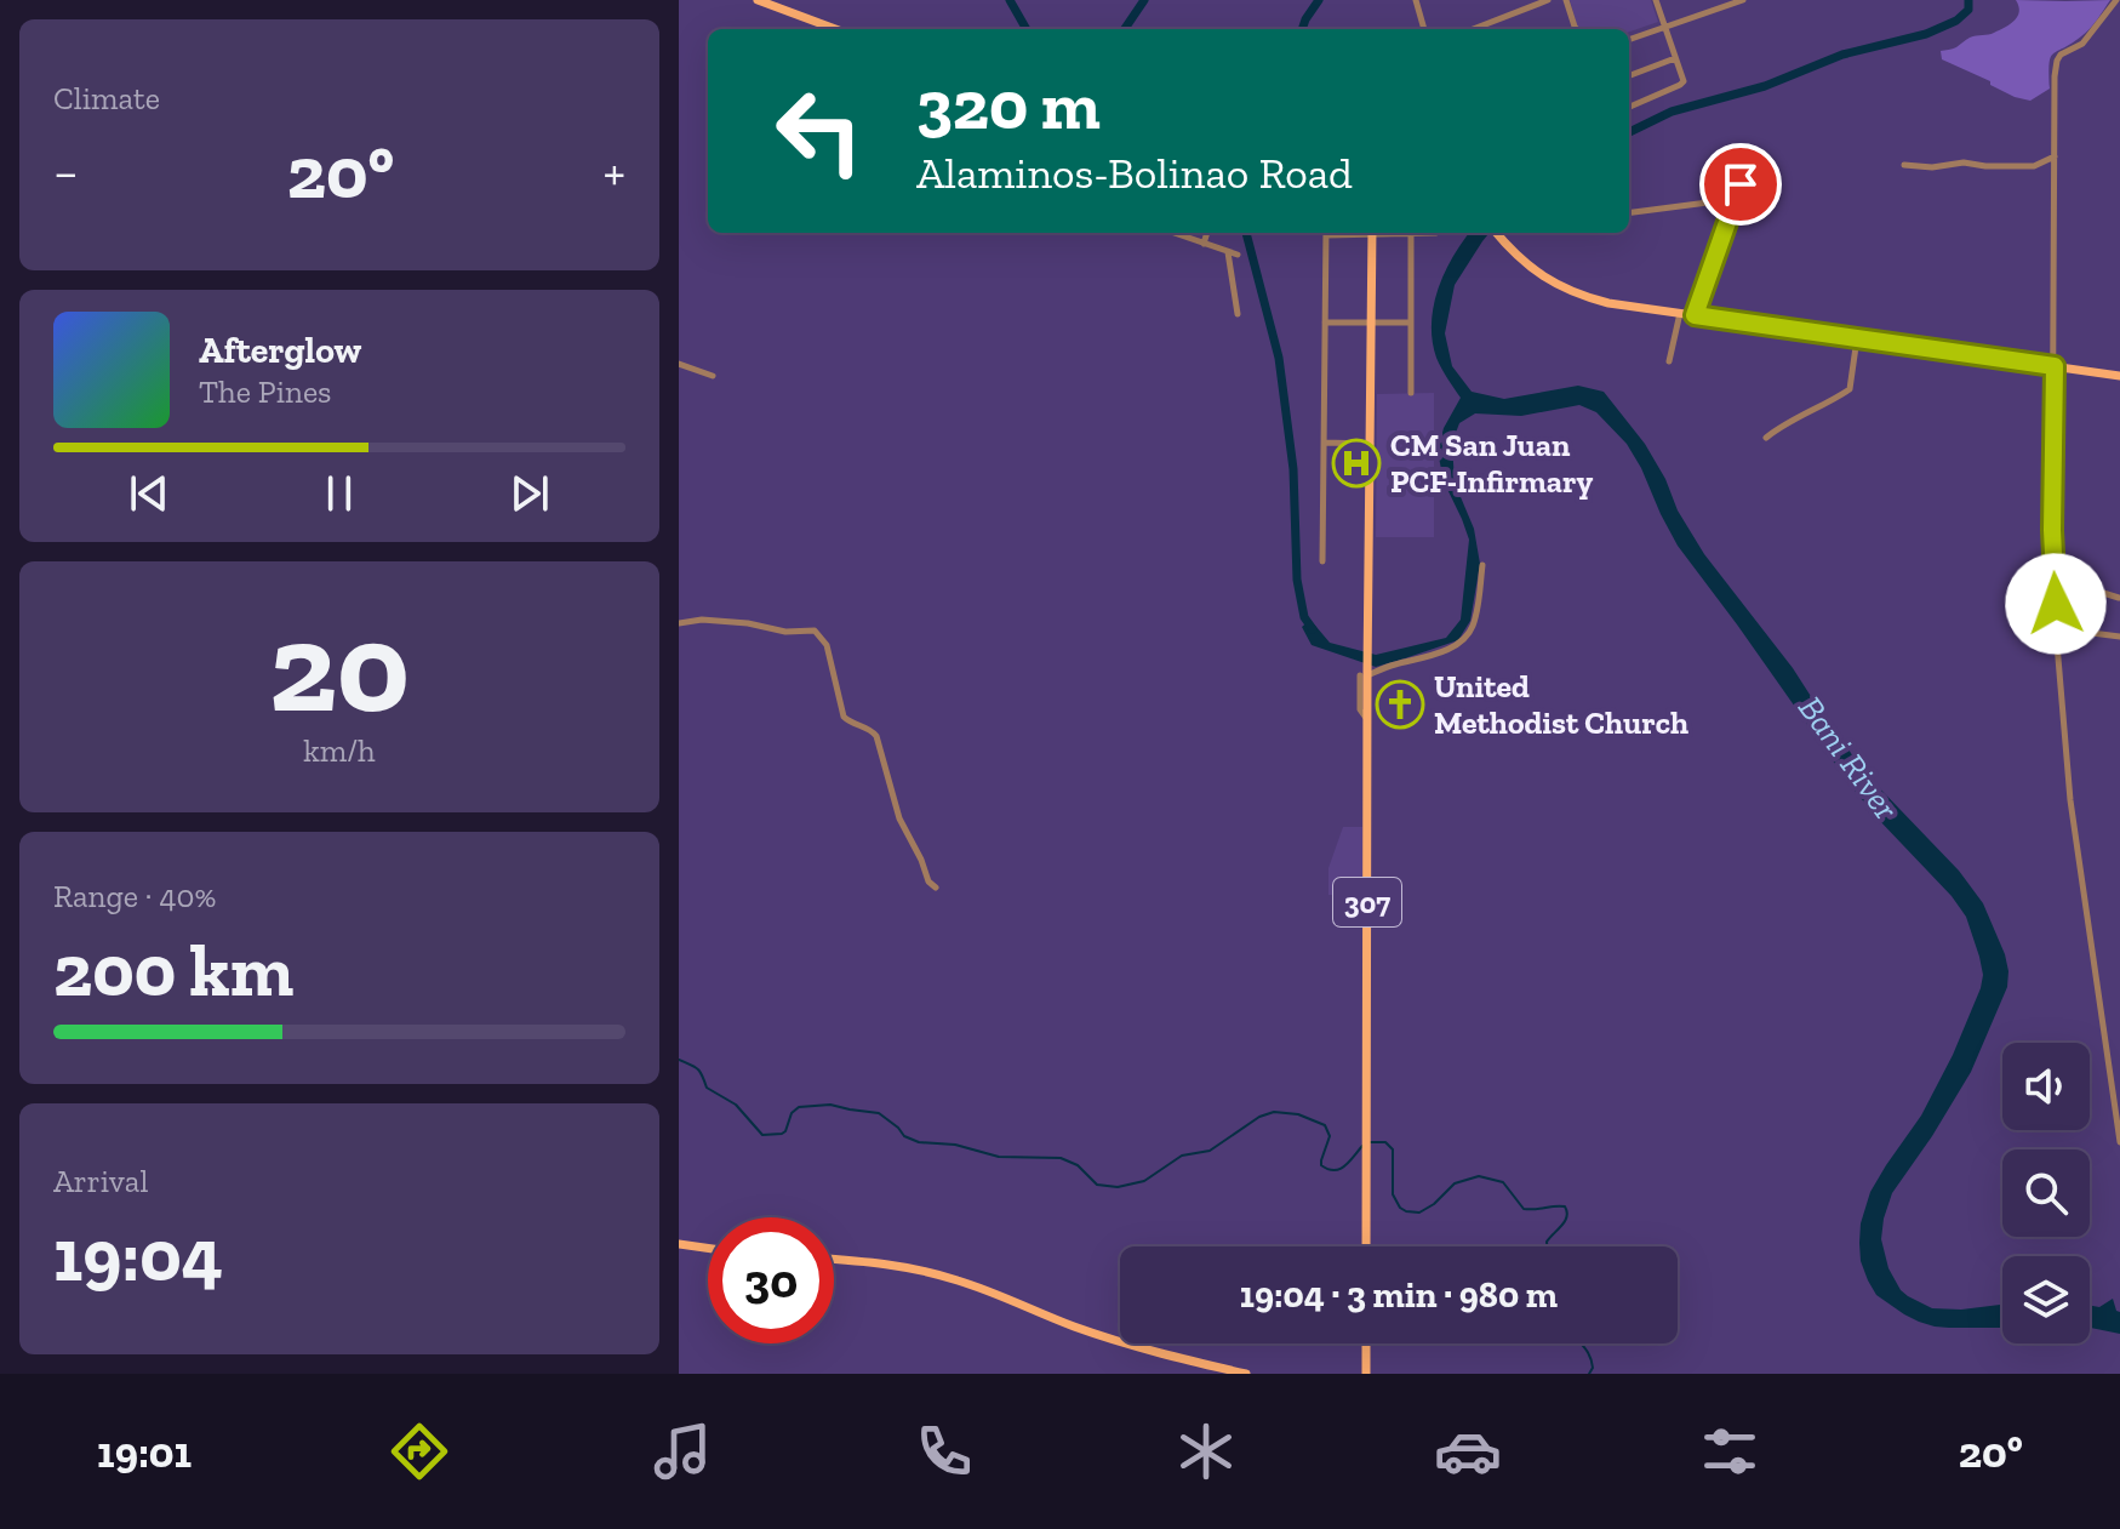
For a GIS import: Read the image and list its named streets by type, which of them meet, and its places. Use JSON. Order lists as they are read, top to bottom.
{
  "streets": {
    "main road": ["307"]
  },
  "water": ["Bani River"],
  "places": {
    "hospital": ["CM San Juan PCF-Infirmary"],
    "church": ["United Methodist Church"]
  },
  "page": {
    "tile": [
      "Climate",
      ["20", "km/h"],
      ["Range · 40%", "200 km"],
      ["Arrival", "19:04"]
    ],
    "turn": ["320 m", "Alaminos-Bolinao Road"],
    "heat": ["−", "20°", "+"],
    "song": ["Afterglow", "The Pines"],
    "limit": "30",
    "trip": "19:04 · 3 min · 980 m",
    "tabs": ["19:01", "20°"]
  }
}
